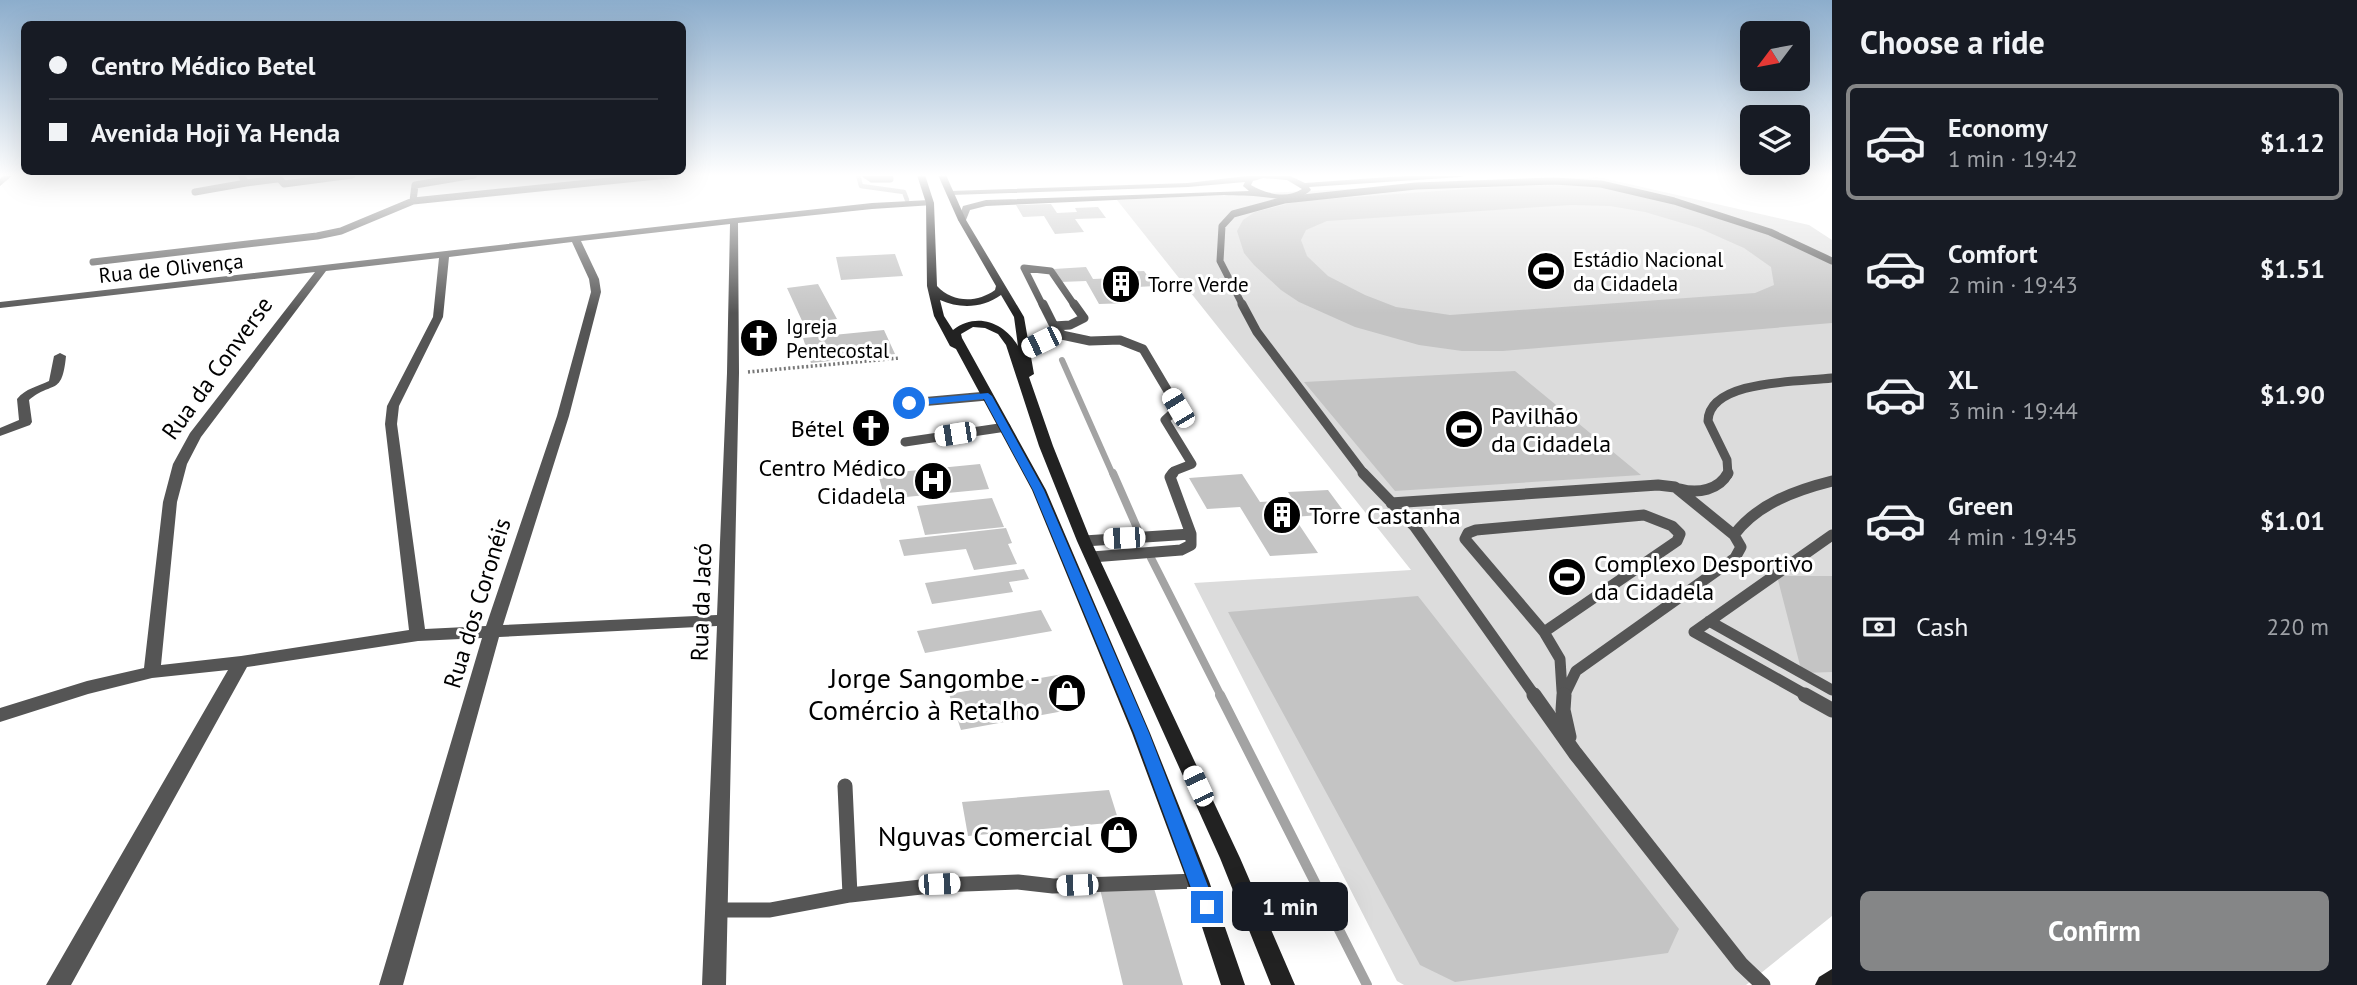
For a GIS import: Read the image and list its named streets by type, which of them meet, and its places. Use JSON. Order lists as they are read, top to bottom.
{
  "streets": {
    "street": [
      "Rua de Olivença",
      "Rua da Converse",
      "Rua da Jacó",
      "Rua dos Coronéis"
    ]
  },
  "crossings": [
    ["Rua de Olivença", "Rua da Converse"],
    ["Rua de Olivença", "Rua da Jacó"],
    ["Rua de Olivença", "Rua dos Coronéis"]
  ],
  "places": {
    "sports": ["Estádio Nacional da Cidadela", "Pavilhão da Cidadela", "Complexo Desportivo da Cidadela"],
    "building": ["Torre Verde", "Torre Castanha"],
    "church": ["Igreja Pentecostal", "Bétel"],
    "hospital": ["Centro Médico Cidadela"],
    "shop": ["Jorge Sangombe - Comércio à Retalho", "Nguvas Comercial"]
  },
  "north": "bottom left",
  "page": {
    "heading": "Choose a ride",
    "banner": ["Centro Médico Betel", "Avenida Hoji Ya Henda"],
    "list": [
      {
        "name": "Economy",
        "note": "1 min · 19:42",
        "value": "$1.12"
      },
      {
        "name": "Comfort",
        "note": "2 min · 19:43",
        "value": "$1.51"
      },
      {
        "name": "XL",
        "note": "3 min · 19:44",
        "value": "$1.90"
      },
      {
        "name": "Green",
        "note": "4 min · 19:45",
        "value": "$1.01"
      }
    ],
    "pay": ["Cash", "220 m"],
    "buttons": "Confirm",
    "bubble": "1 min"
  }
}
